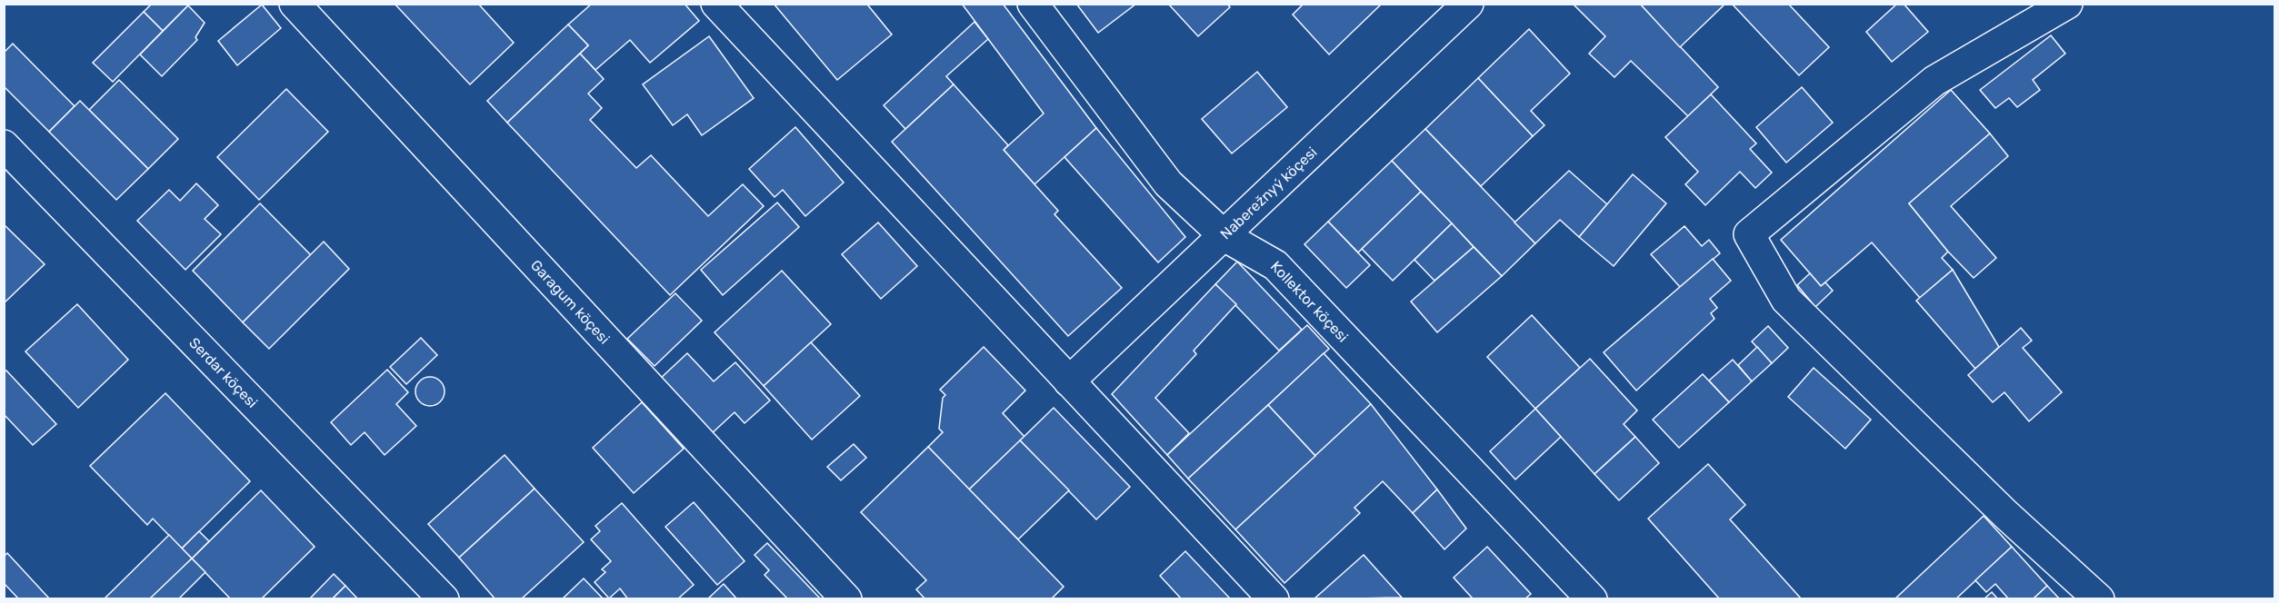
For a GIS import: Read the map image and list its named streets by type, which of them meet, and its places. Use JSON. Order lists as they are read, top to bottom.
{
  "streets": {
    "street": [
      "Naberežnyý köçesi",
      "Garagum köçesi",
      "Kollektor köçesi",
      "Serdar köçesi"
    ]
  },
  "crossings": [
    ["Naberežnyý köçesi", "Kollektor köçesi"]
  ]
}
